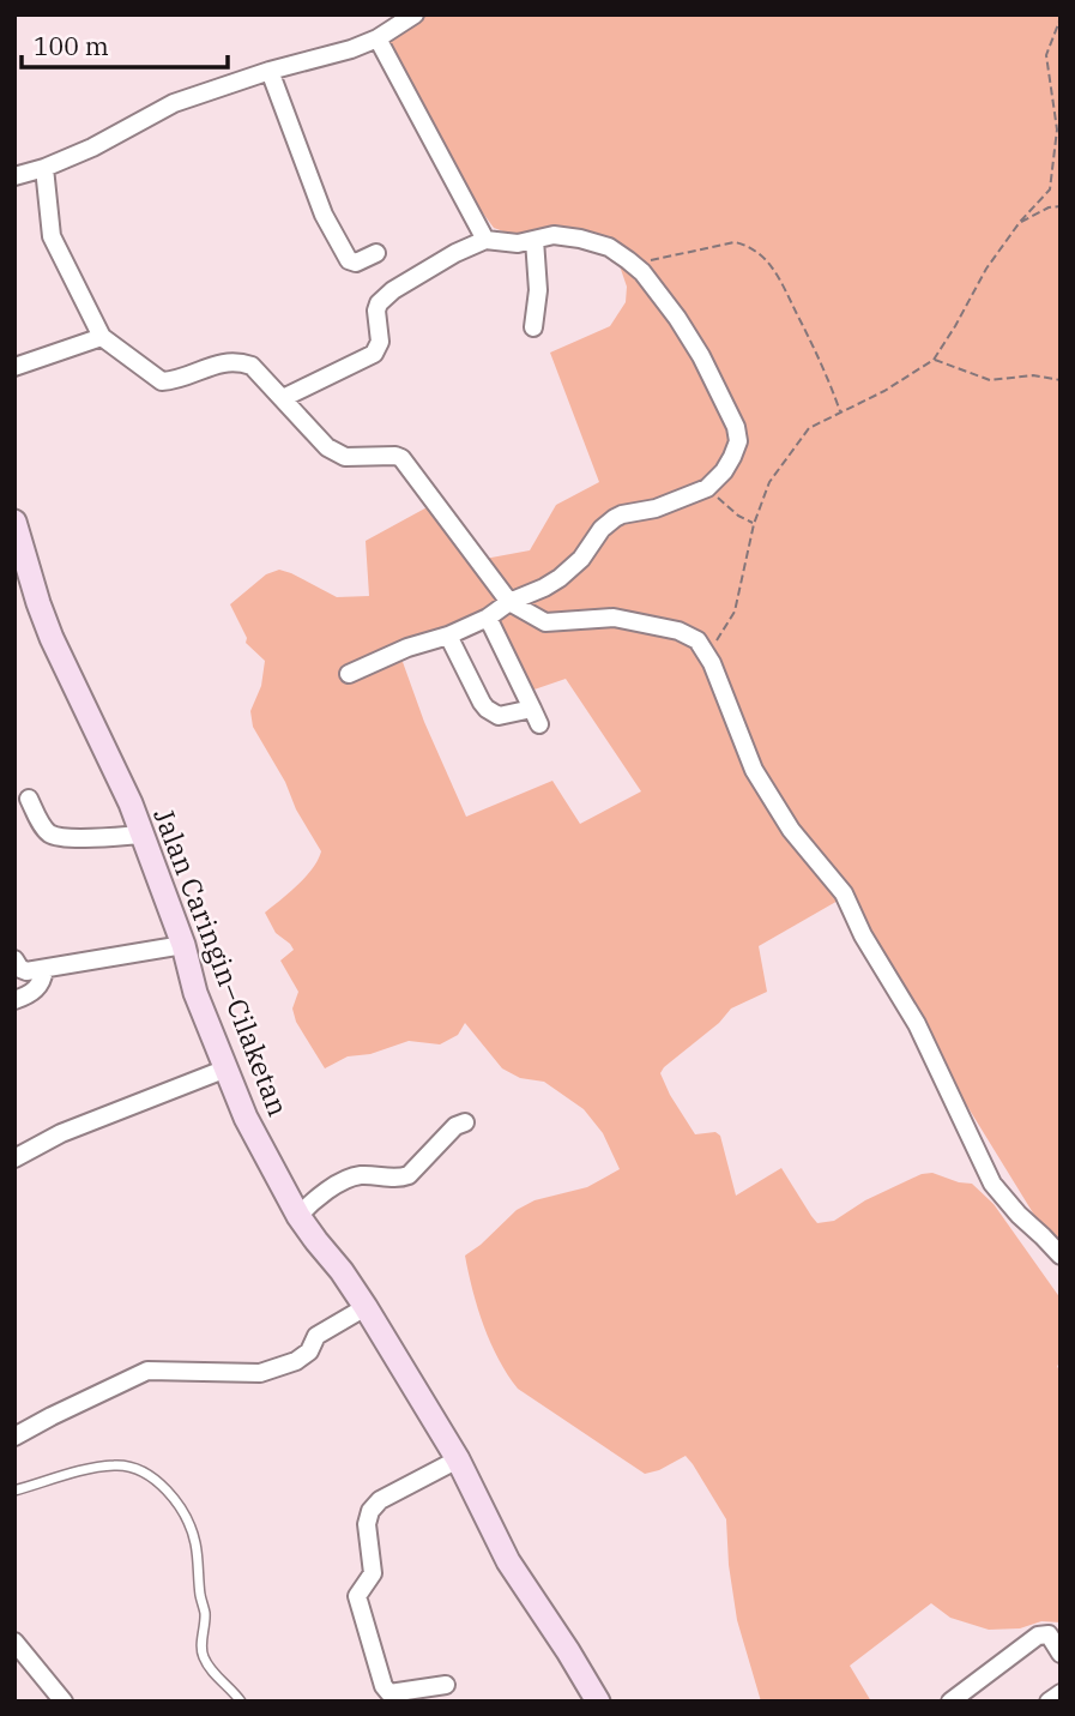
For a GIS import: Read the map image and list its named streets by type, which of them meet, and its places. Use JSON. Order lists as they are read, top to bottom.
{
  "streets": {
    "street": ["Jalan Caringin–Cilaketan"]
  },
  "scale_bar": "100 m"
}
